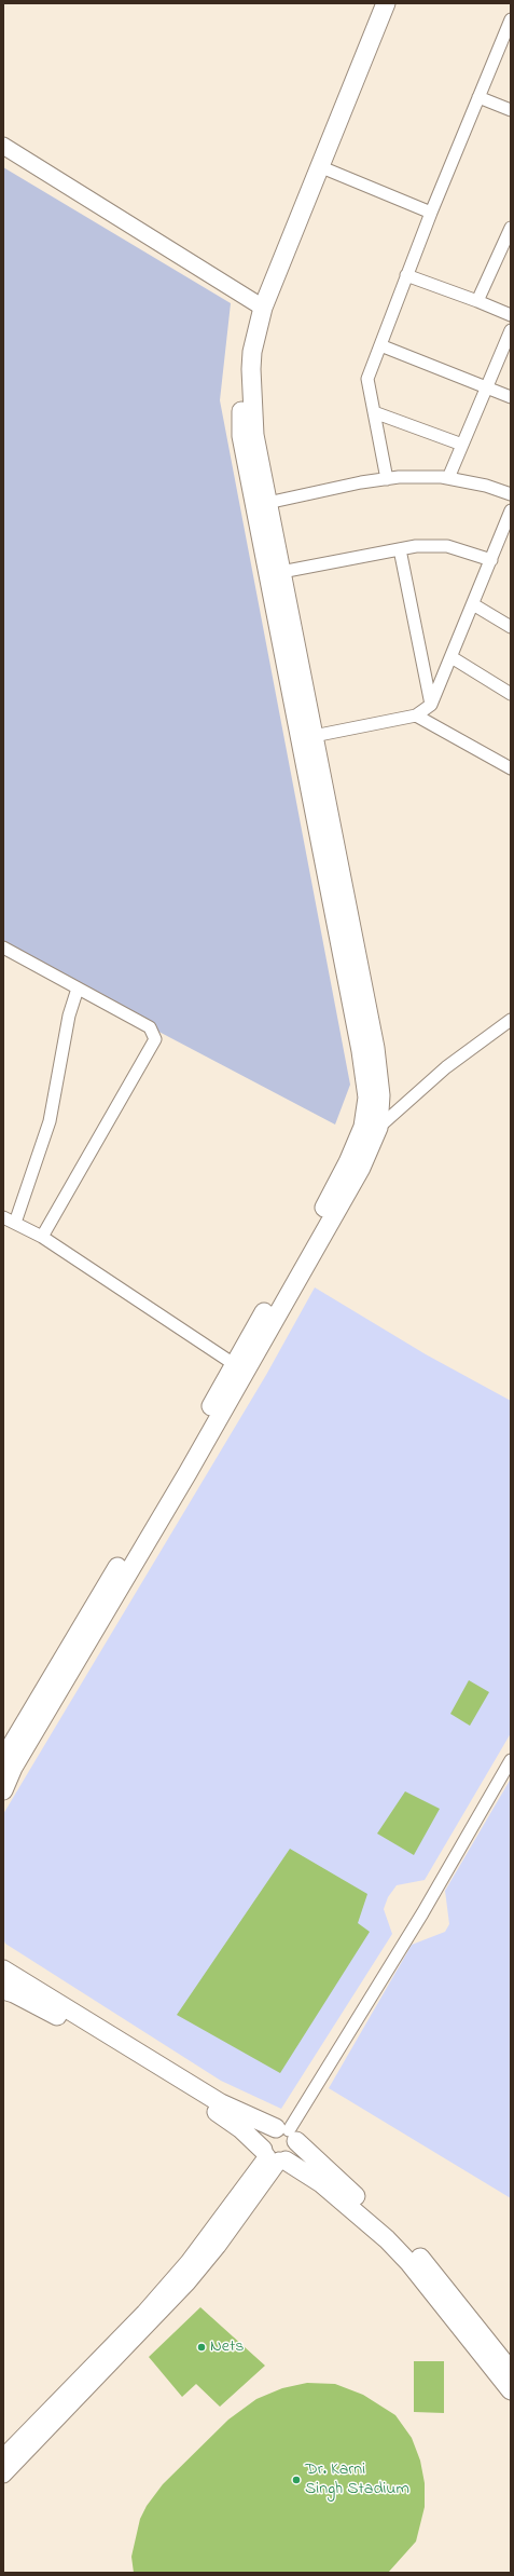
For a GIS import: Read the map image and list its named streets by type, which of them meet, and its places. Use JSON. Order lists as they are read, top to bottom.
{
  "places": ["Nets", "Dr. Karni Singh Stadium"]
}
